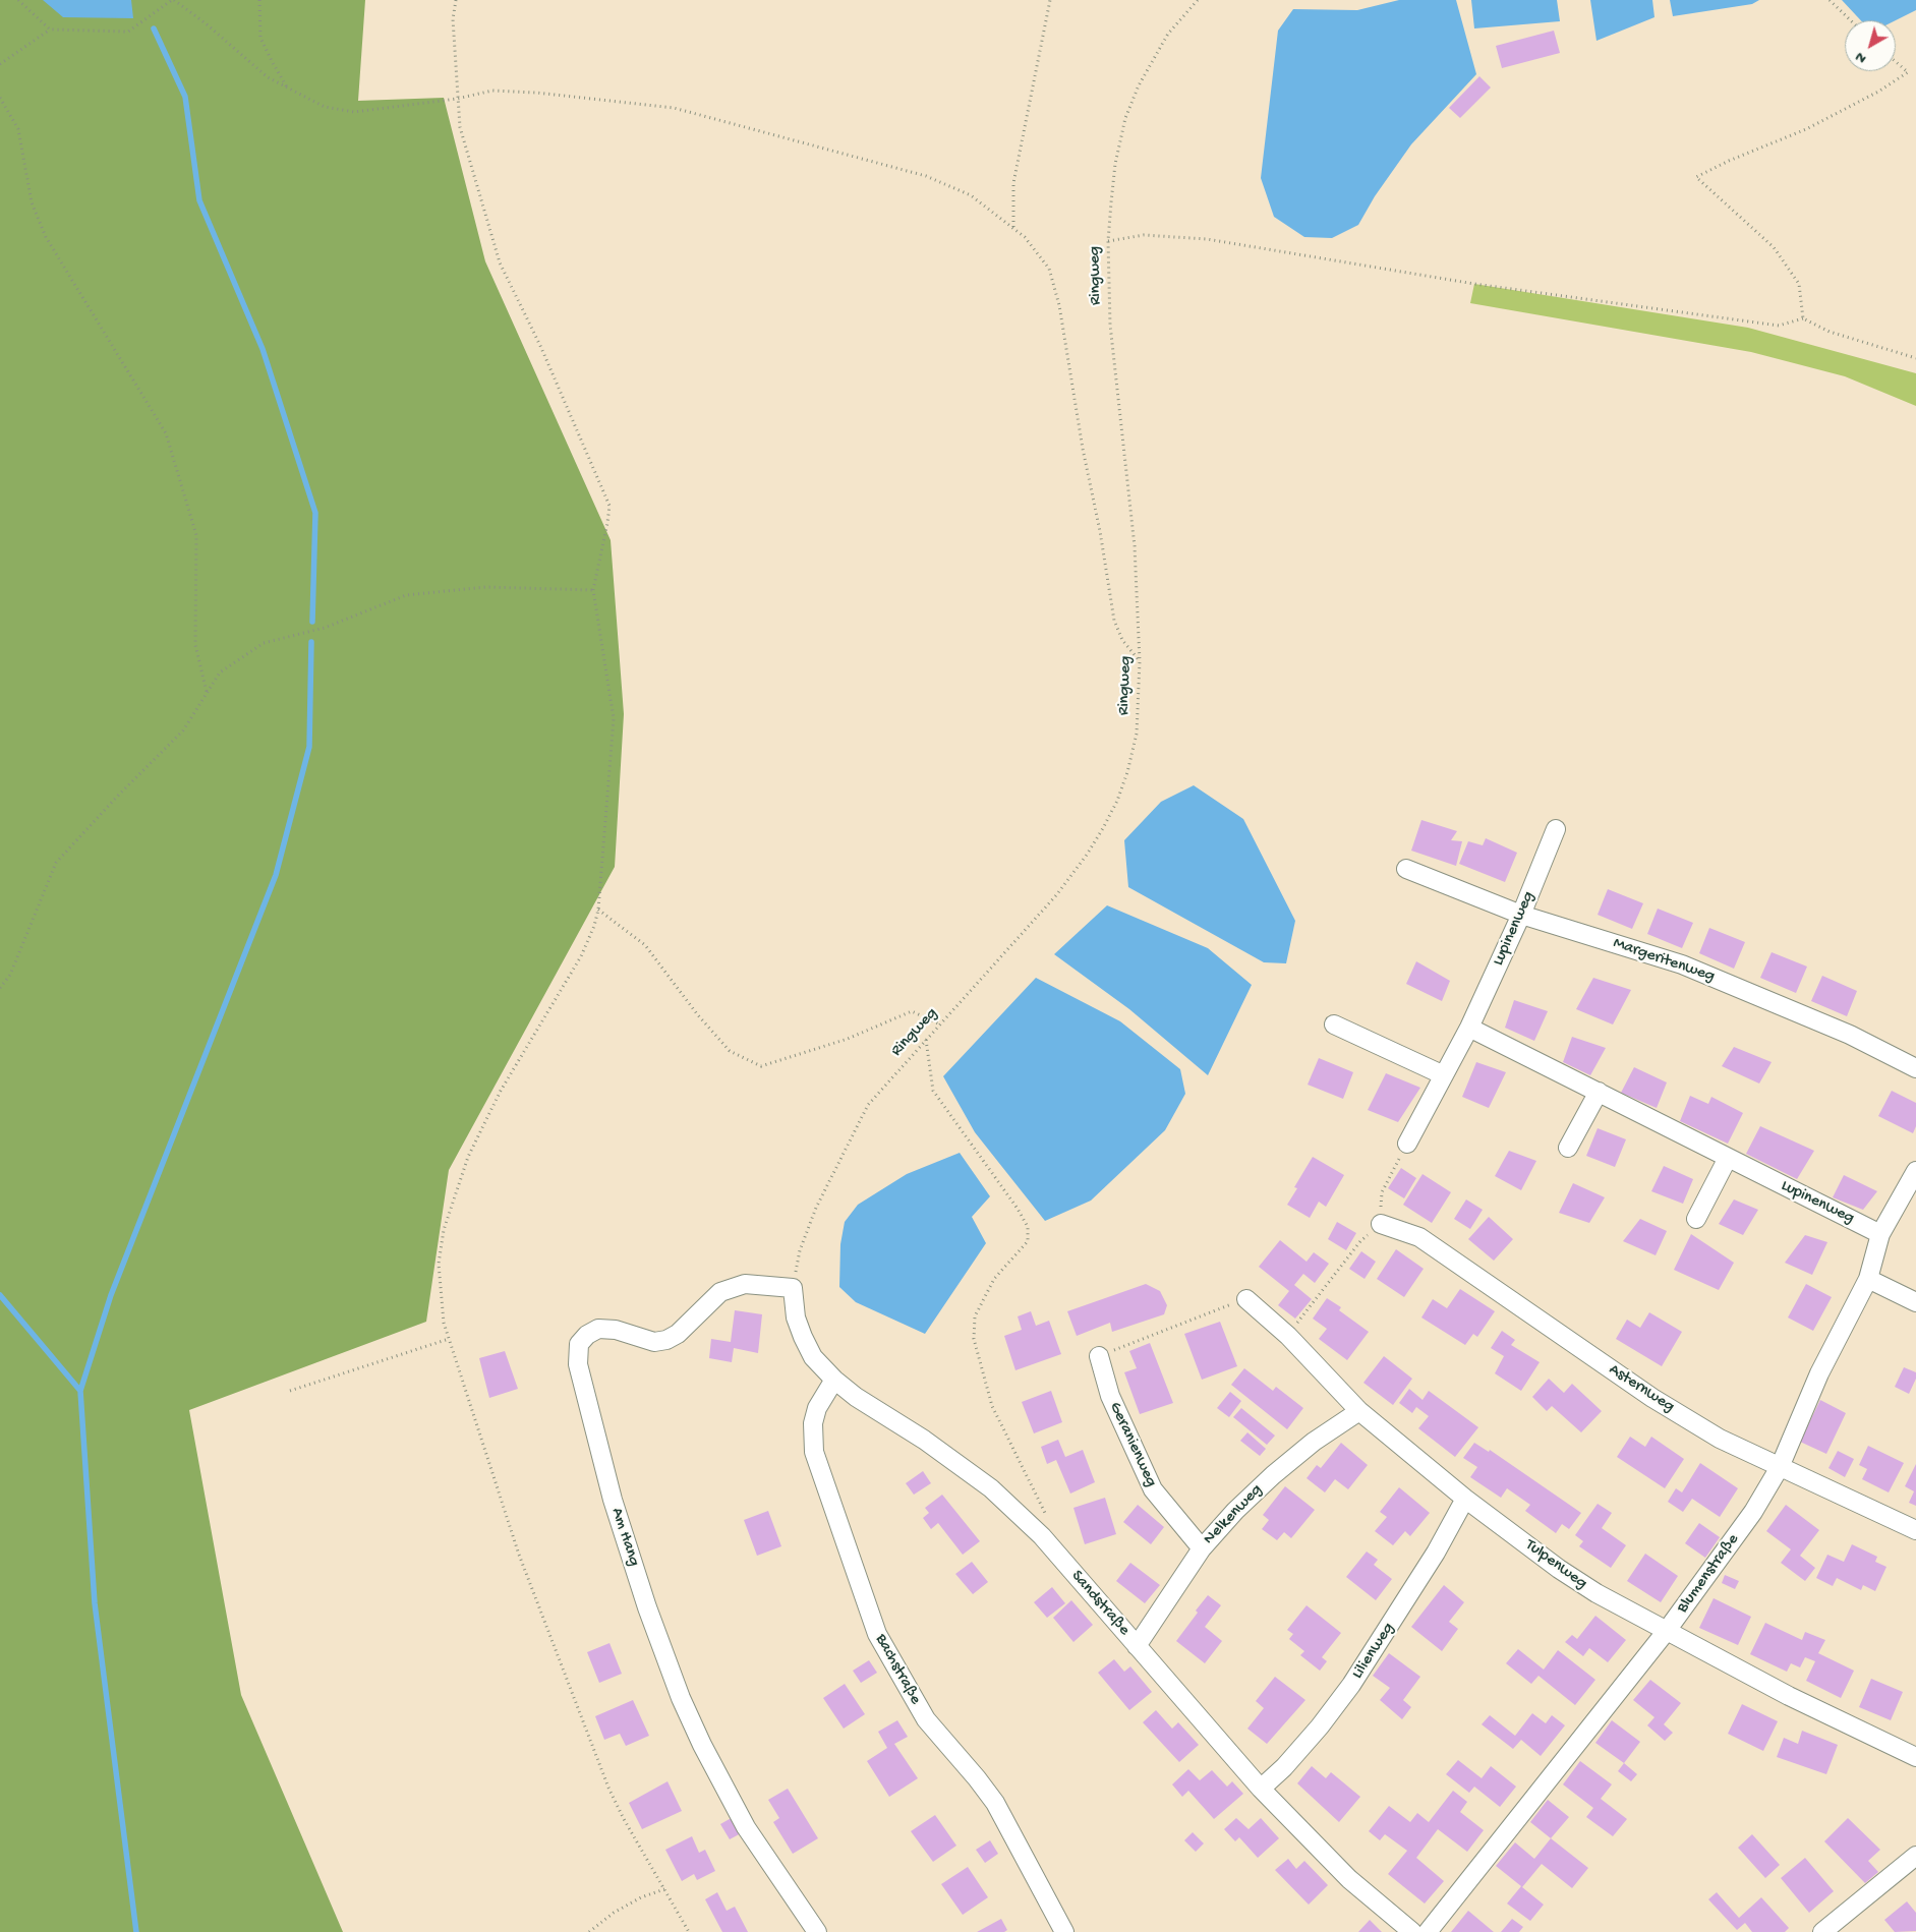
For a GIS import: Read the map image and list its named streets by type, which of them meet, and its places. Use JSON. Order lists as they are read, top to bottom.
{
  "streets": {
    "street": [
      "Lupinenweg",
      "Margeritenweg",
      "Asternweg",
      "Geranienweg",
      "Nelkenweg",
      "Am Hang",
      "Tulpenweg",
      "Blumenstraße",
      "Sandstraße",
      "Lilienweg",
      "Bachstraße"
    ],
    "path": ["Ringweg"]
  },
  "crossings": [
    ["Ringweg", "Am Hang"],
    ["Ringweg", "Sandstraße"],
    ["Lupinenweg", "Margeritenweg"],
    ["Lupinenweg", "Blumenstraße"],
    ["Asternweg", "Blumenstraße"],
    ["Geranienweg", "Nelkenweg"],
    ["Nelkenweg", "Tulpenweg"],
    ["Nelkenweg", "Sandstraße"],
    ["Am Hang", "Sandstraße"],
    ["Tulpenweg", "Blumenstraße"],
    ["Tulpenweg", "Lilienweg"],
    ["Sandstraße", "Lilienweg"],
    ["Sandstraße", "Bachstraße"]
  ],
  "north": "bottom left"
}
